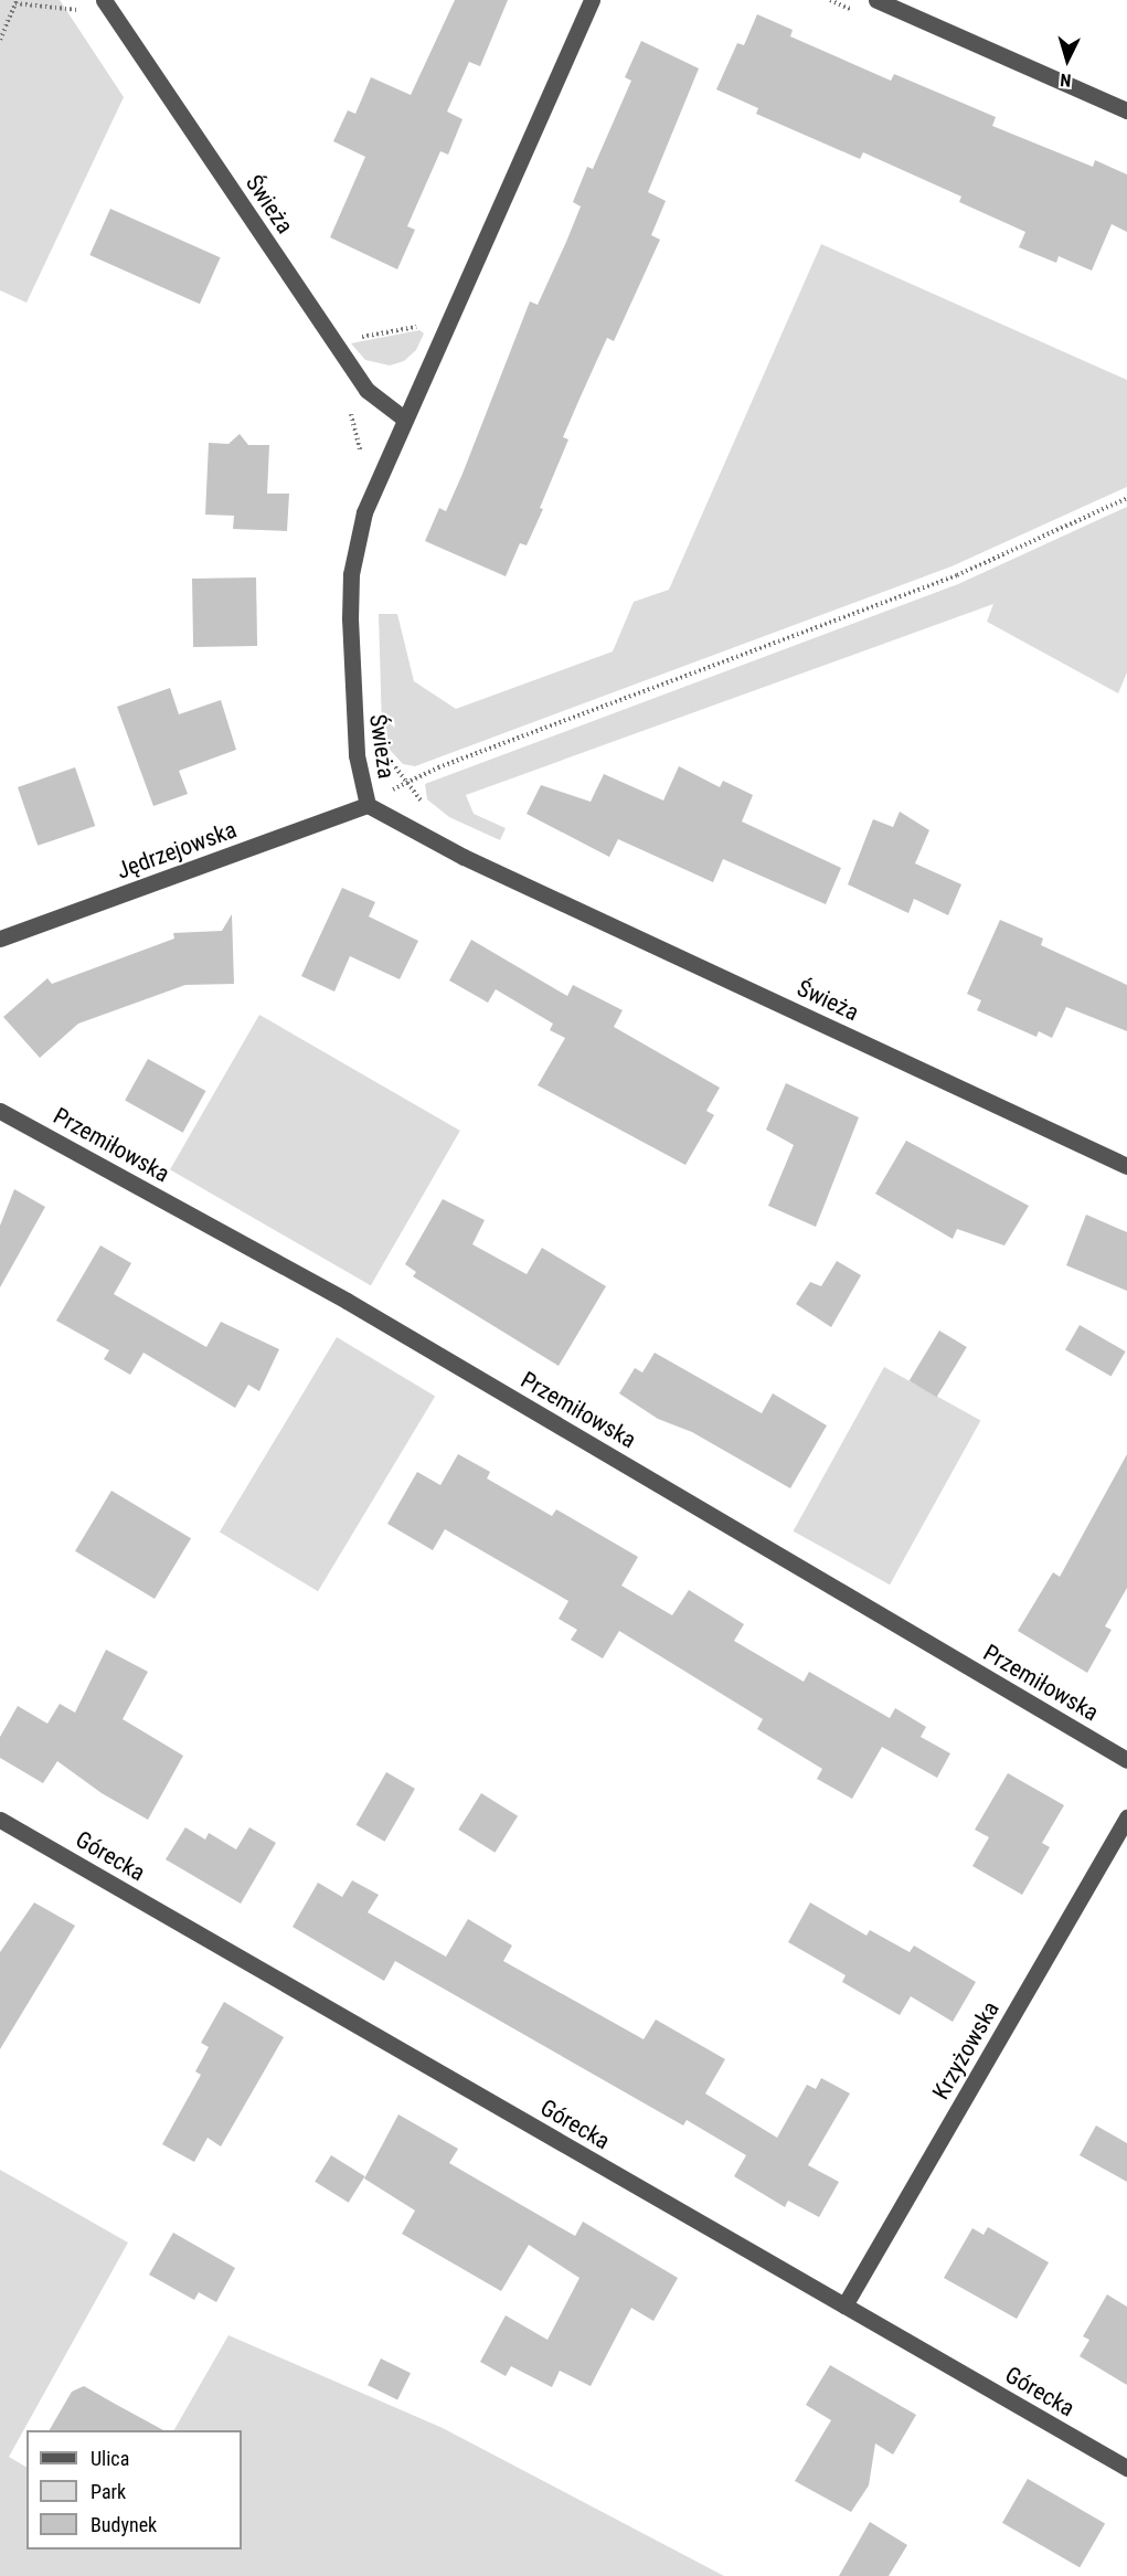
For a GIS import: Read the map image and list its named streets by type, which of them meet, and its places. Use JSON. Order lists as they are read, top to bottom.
{
  "streets": {
    "street": [
      "Świeża",
      "Jędrzejowska",
      "Przemiłowska",
      "Górecka",
      "Krzyżowska"
    ]
  },
  "crossings": [
    ["Świeża", "Jędrzejowska"],
    ["Górecka", "Krzyżowska"]
  ],
  "legend": ["Ulica", "Park", "Budynek"],
  "north": "bottom"
}
